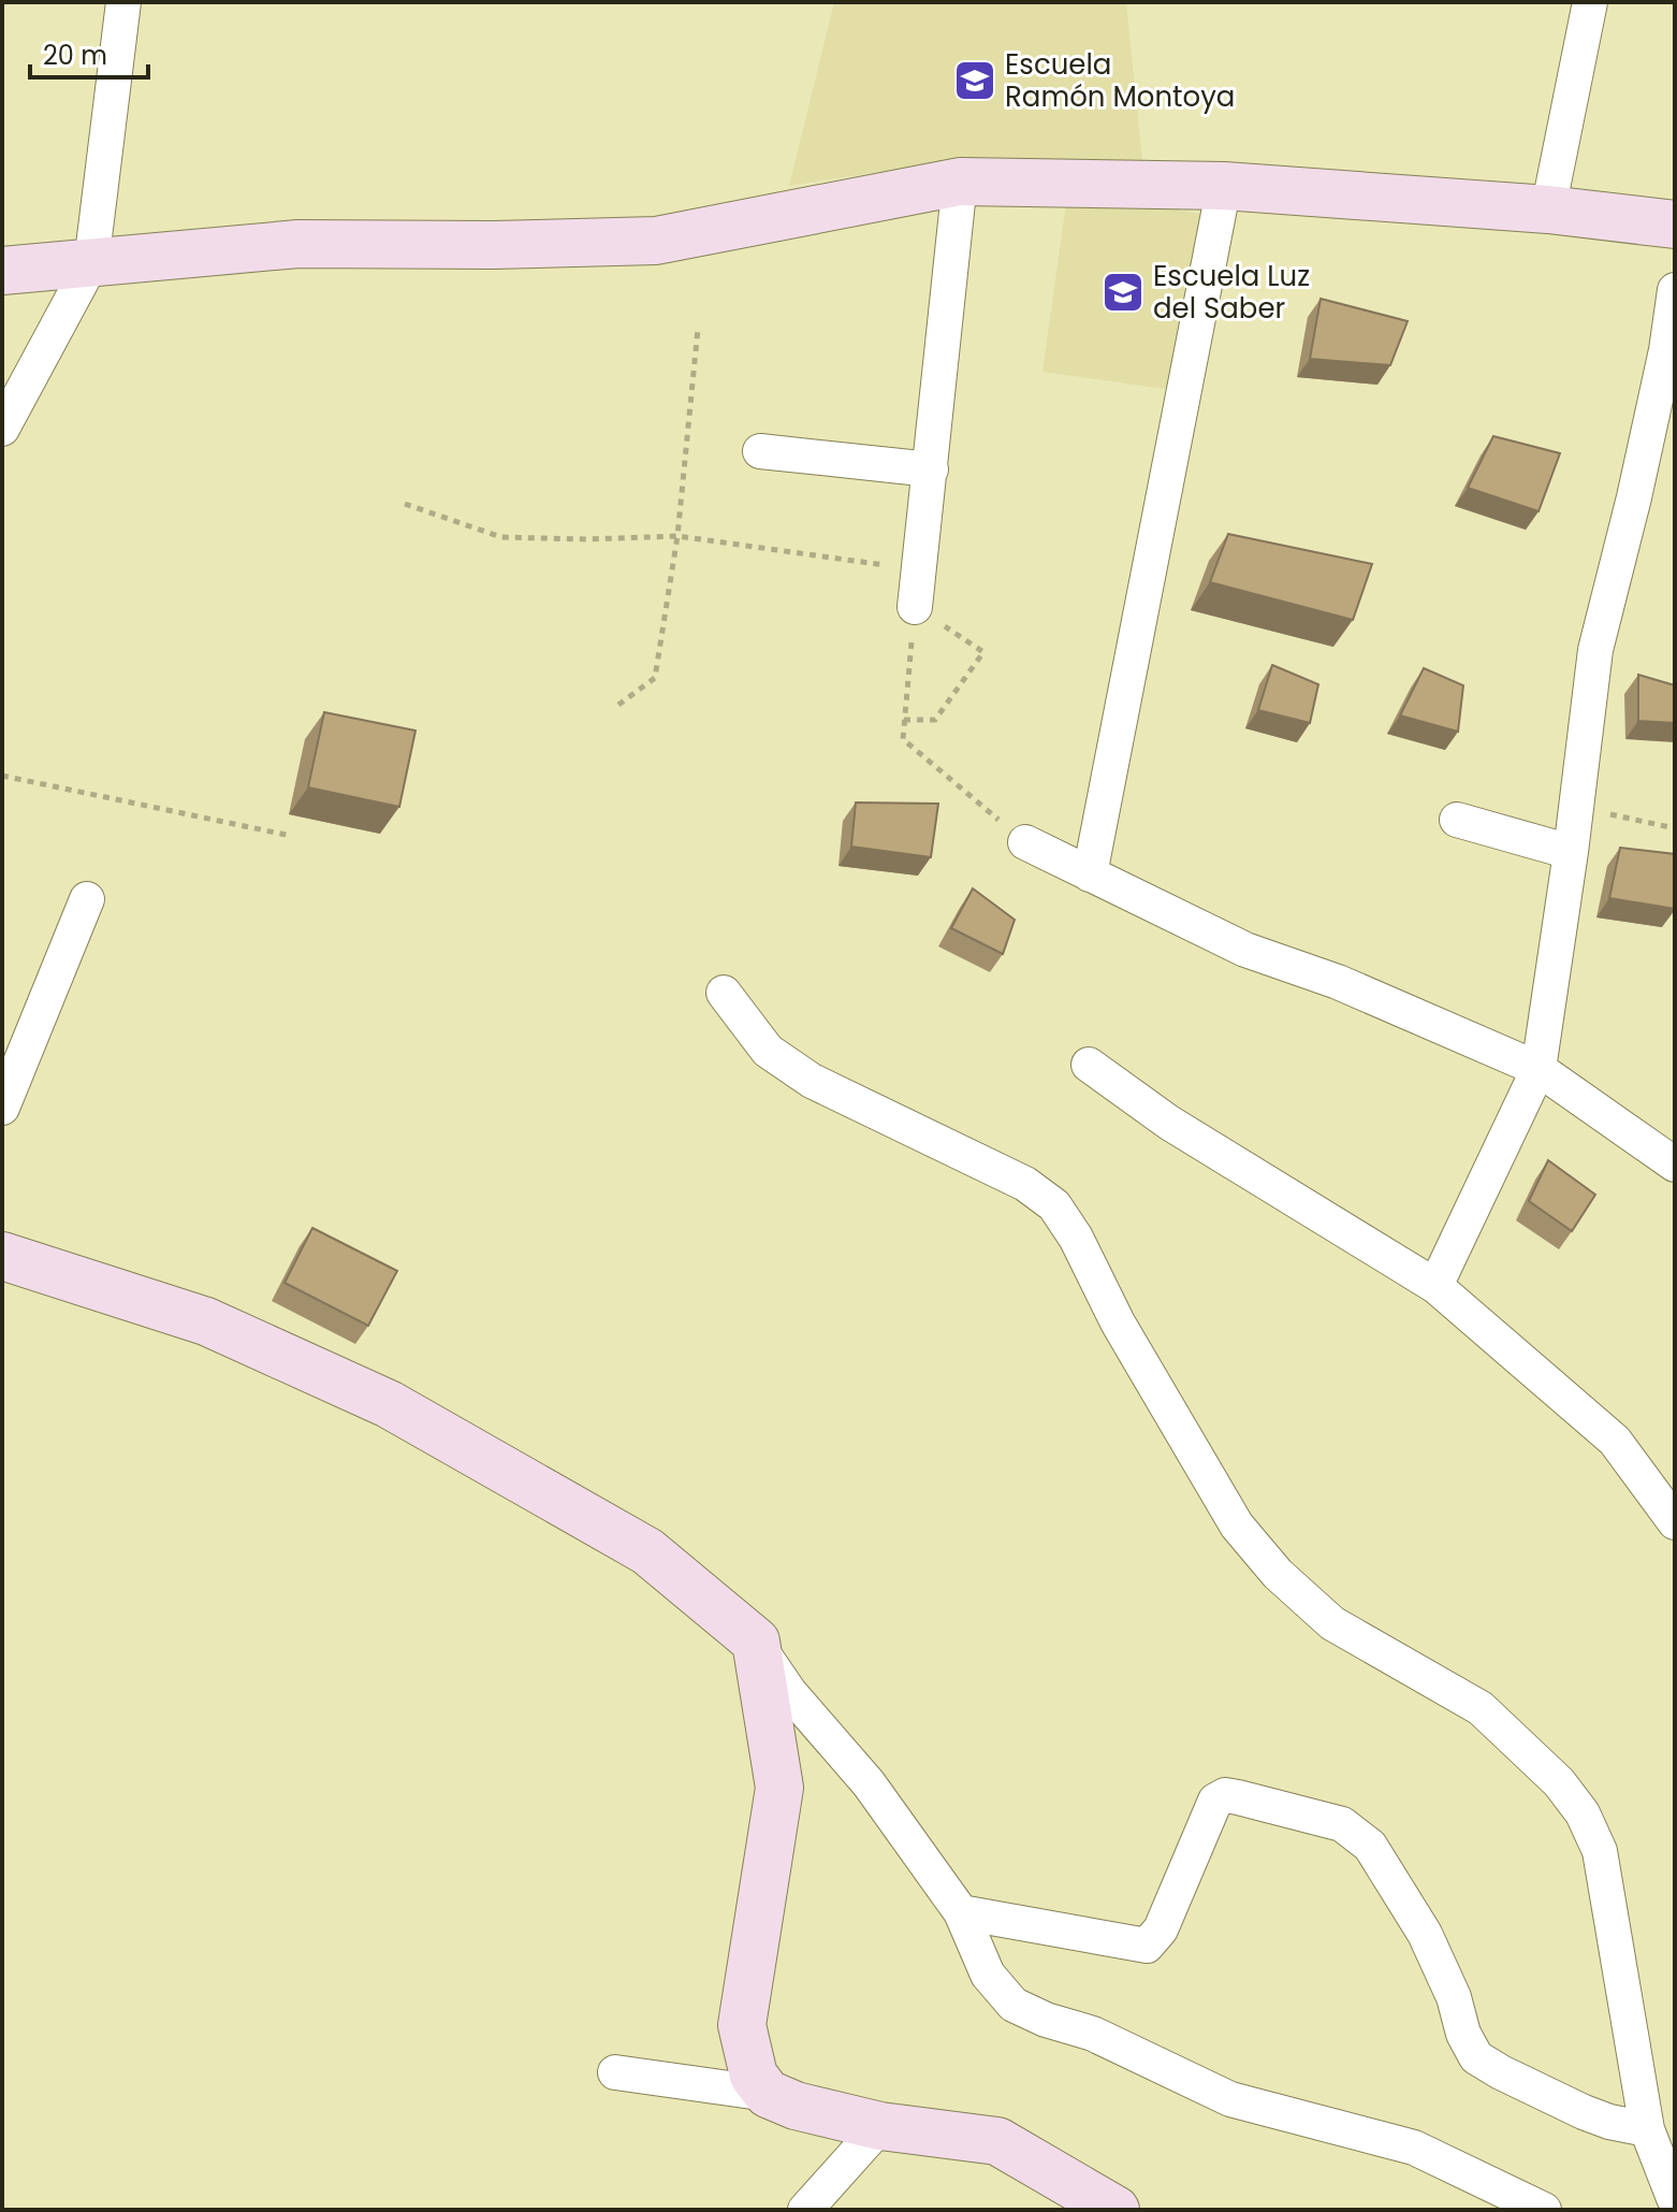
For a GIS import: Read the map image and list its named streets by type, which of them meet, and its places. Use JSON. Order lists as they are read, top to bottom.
{
  "places": {
    "school or university": ["Escuela Ramón Montoya", "Escuela Luz del Saber"]
  },
  "scale_bar": "20 m"
}
